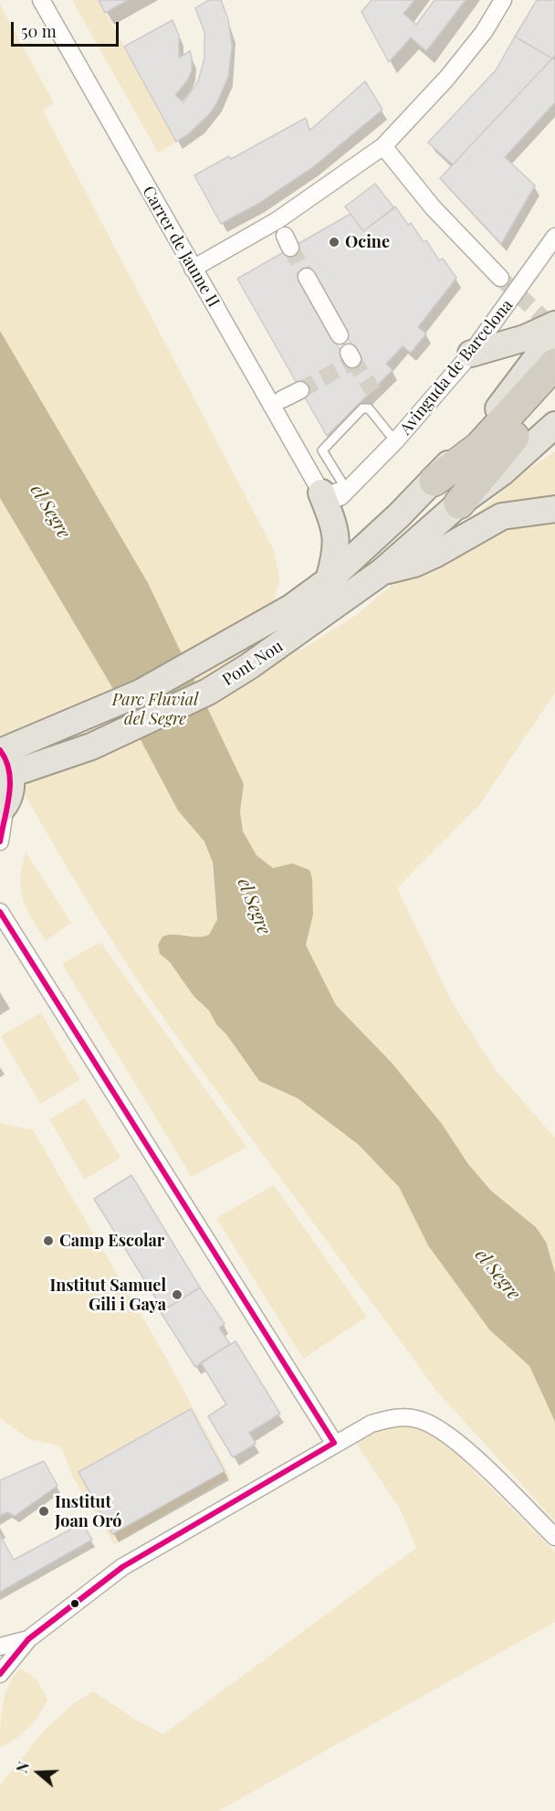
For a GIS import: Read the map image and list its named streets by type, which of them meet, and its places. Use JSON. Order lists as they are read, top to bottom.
{
  "streets": {
    "main road": ["Pont Nou"],
    "street": ["Carrer de Jaume II", "Avinguda de Barcelona"]
  },
  "crossings": [
    ["Carrer de Jaume II", "Avinguda de Barcelona"]
  ],
  "water": ["el Segre"],
  "parks": ["Parc Fluvial del Segre"],
  "places": [
    "Ocine",
    "Camp Escolar",
    "Institut Samuel Gili i Gaya",
    "Institut Joan Oró"
  ],
  "scale_bar": "50 m",
  "north": "left"
}
